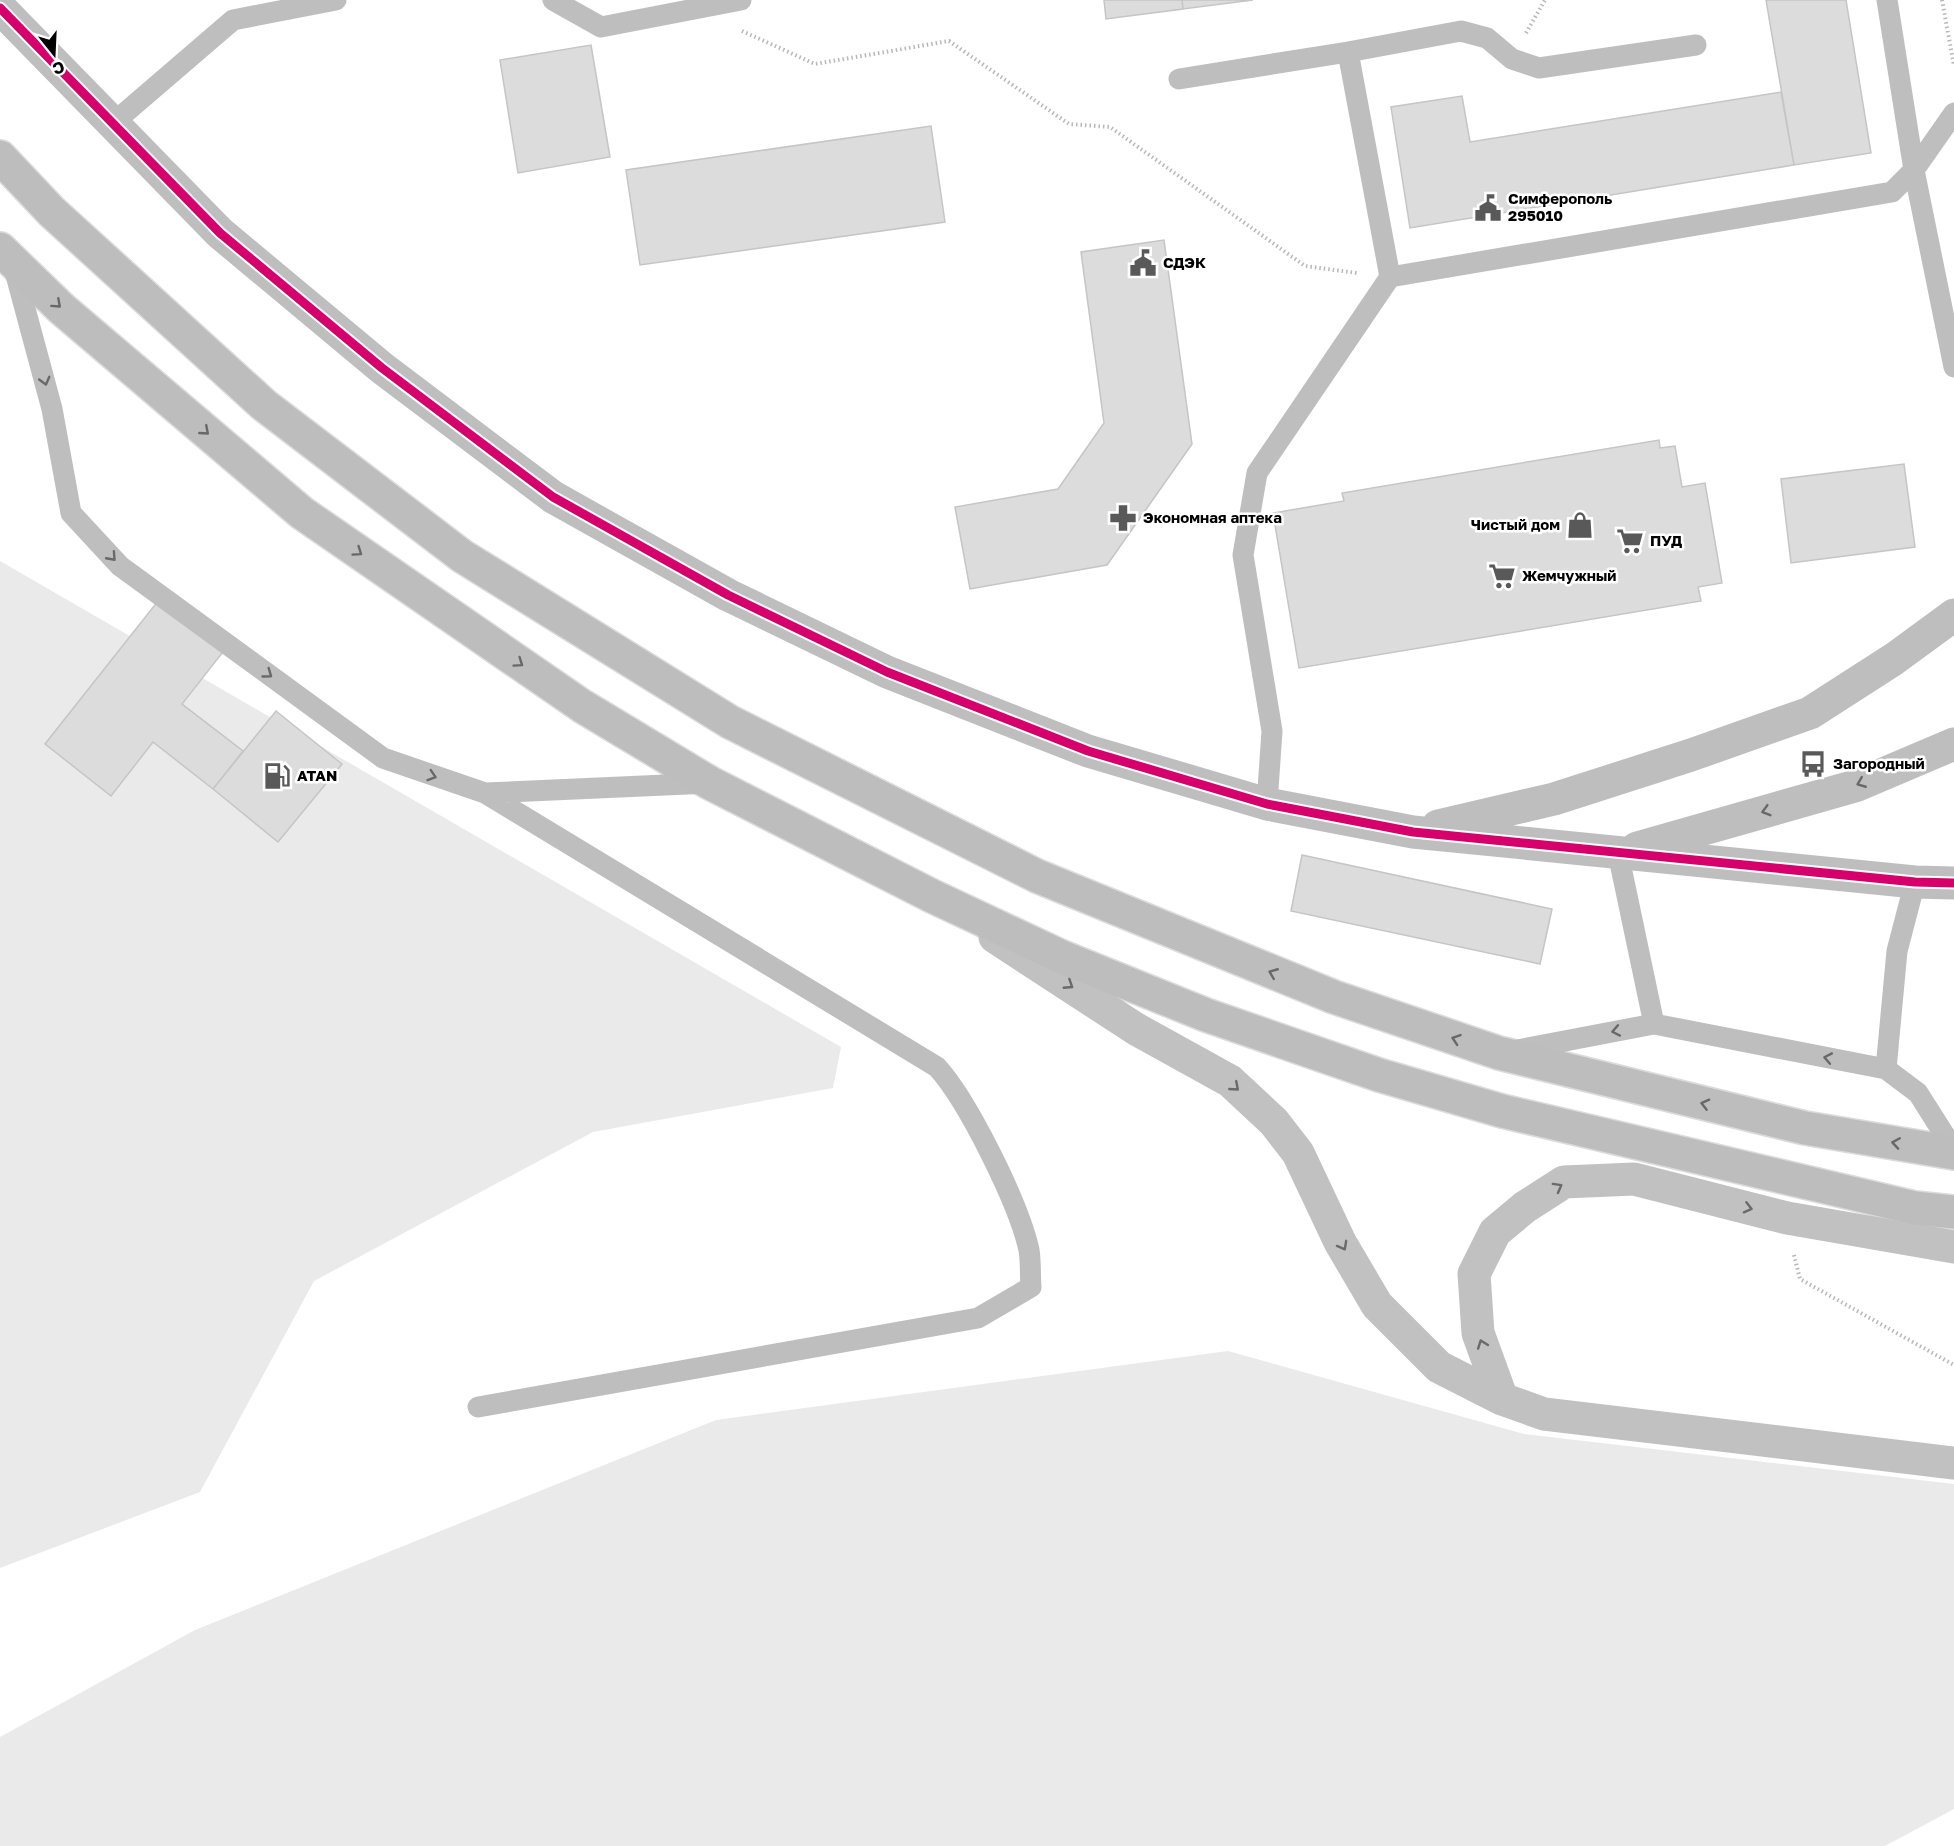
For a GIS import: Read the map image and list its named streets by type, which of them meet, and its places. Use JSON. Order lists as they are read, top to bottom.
{
  "places": {
    "public building": ["Симферополь 295010", "СДЭК"],
    "pharmacy": ["Экономная аптека"],
    "shop": ["Чистый дом"],
    "supermarket": ["ПУД", "Жемчужный"],
    "bus stop": ["Загородный"],
    "fuel station": ["ATAN"]
  },
  "north": "bottom"
}
